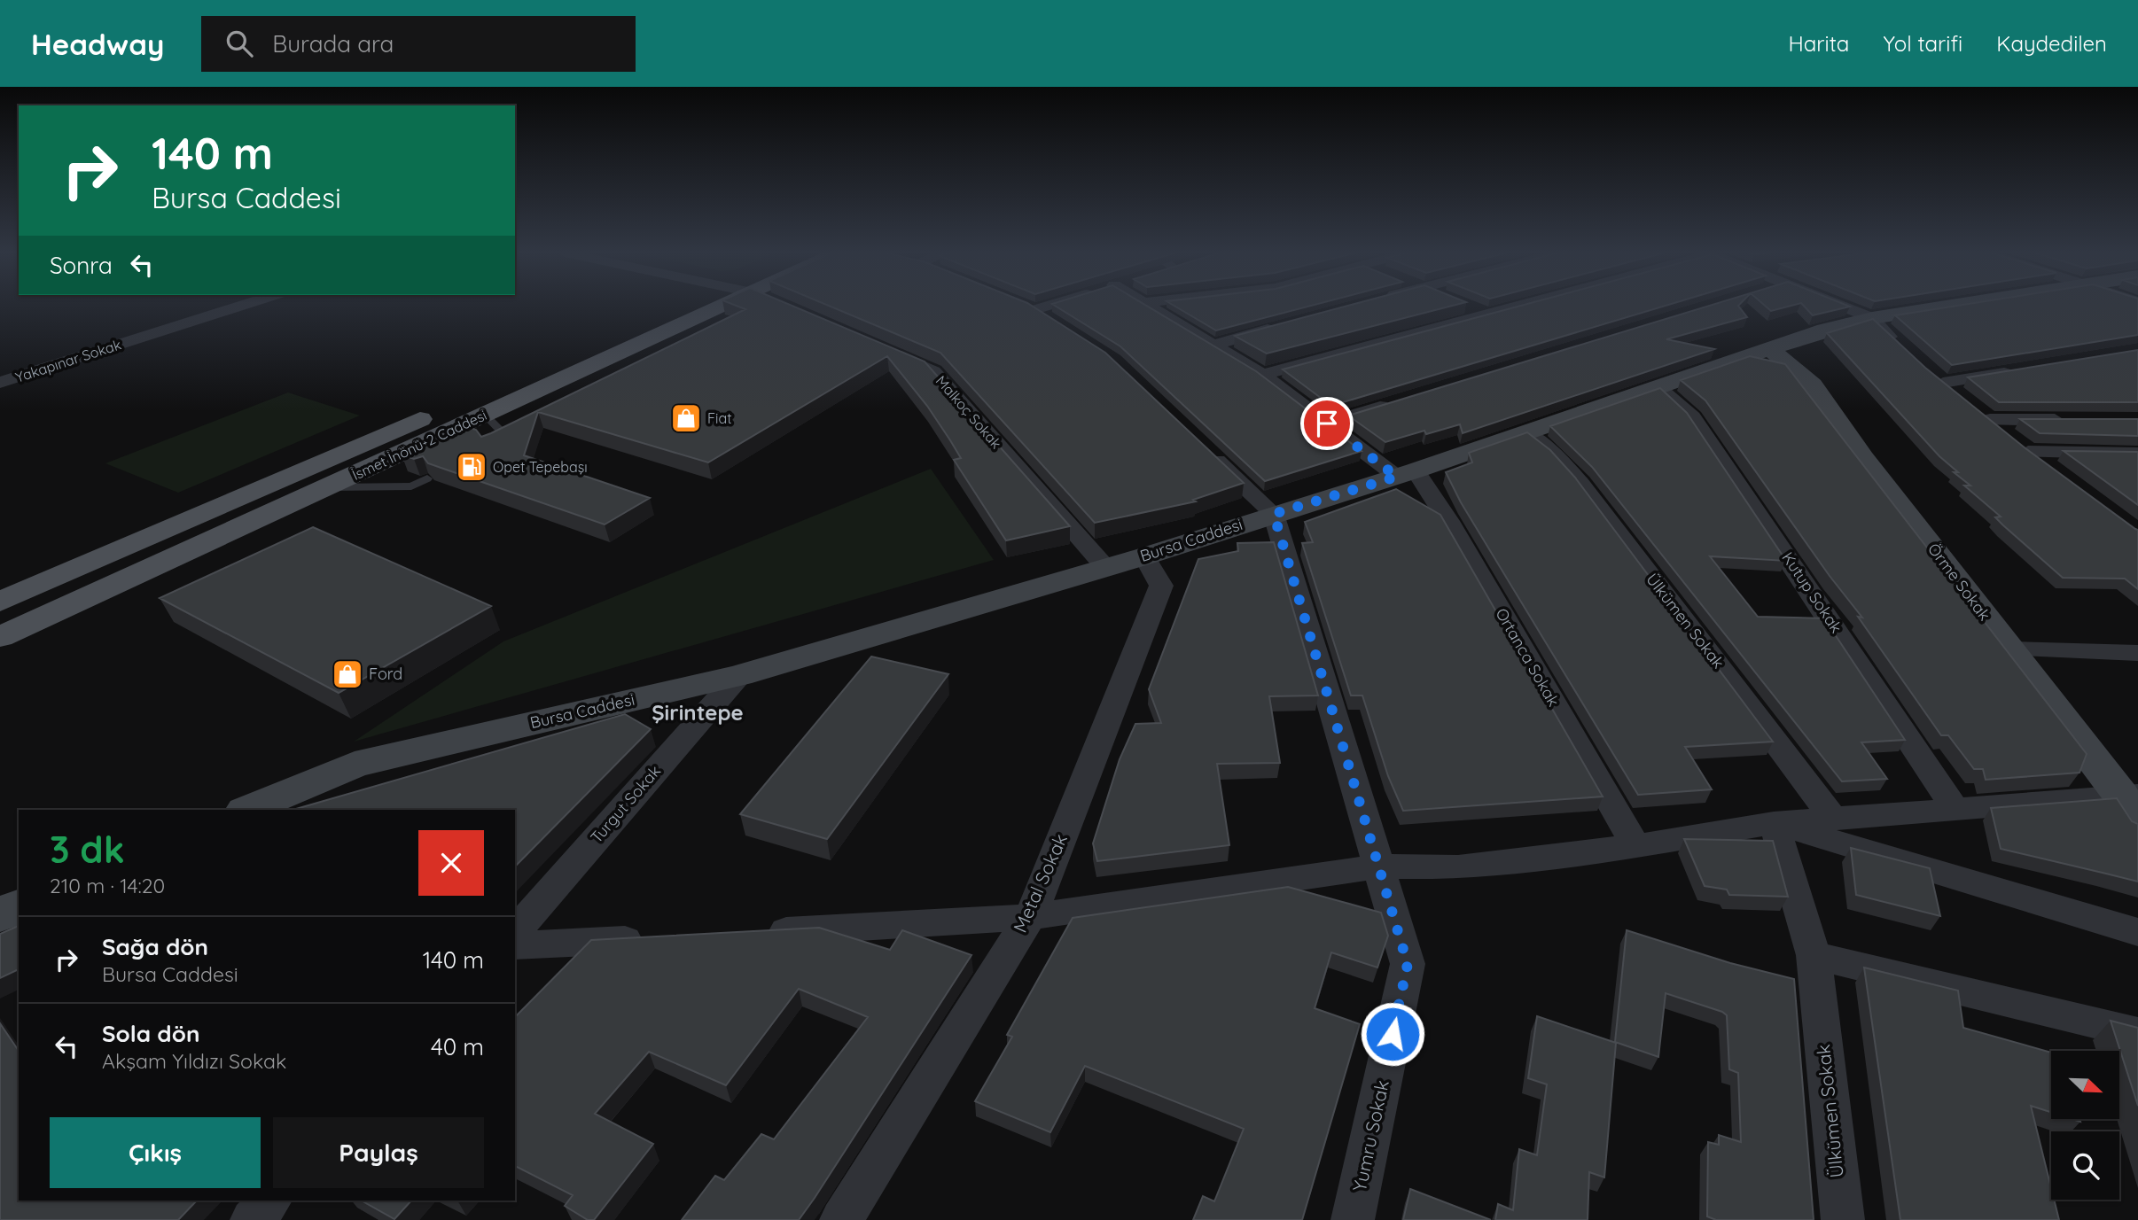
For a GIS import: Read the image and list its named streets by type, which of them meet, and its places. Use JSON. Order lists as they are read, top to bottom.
{
  "streets": {
    "main road": ["İsmet İnönü-2 Caddesi", "Bursa Caddesi", "Örme Sokak"],
    "street": [
      "Yakapınar Sokak",
      "Malkoç Sokak",
      "Kutup Sokak",
      "Ülkümen Sokak",
      "Ortanca Sokak",
      "Turgut Sokak",
      "Metal Sokak",
      "Yumru Sokak"
    ]
  },
  "crossings": [
    ["Malkoç Sokak", "Bursa Caddesi"],
    ["Bursa Caddesi", "Örme Sokak"],
    ["Bursa Caddesi", "Kutup Sokak"],
    ["Bursa Caddesi", "Ülkümen Sokak"],
    ["Bursa Caddesi", "Ortanca Sokak"],
    ["Bursa Caddesi", "Turgut Sokak"],
    ["Bursa Caddesi", "Metal Sokak"],
    ["Bursa Caddesi", "Yumru Sokak"]
  ],
  "districts": ["Şirintepe"],
  "places": {
    "shop": ["Fiat", "Ford"],
    "fuel station": ["Opet Tepebaşı"]
  },
  "north": "bottom right",
  "page": {
    "header": "Headway",
    "search": "Burada ara",
    "nav": ["Harita", "Yol tarifi", "Kaydedilen"],
    "turn": ["140 m", "Bursa Caddesi"],
    "then": "Sonra",
    "heading": ["3 dk", "210 m · 14:20"],
    "list": [
      {
        "name": "Sağa dön",
        "note": "Bursa Caddesi",
        "value": "140 m"
      },
      {
        "name": "Sola dön",
        "note": "Akşam Yıldızı Sokak",
        "value": "40 m"
      }
    ],
    "buttons": ["Çıkış", "Paylaş"]
  }
}
